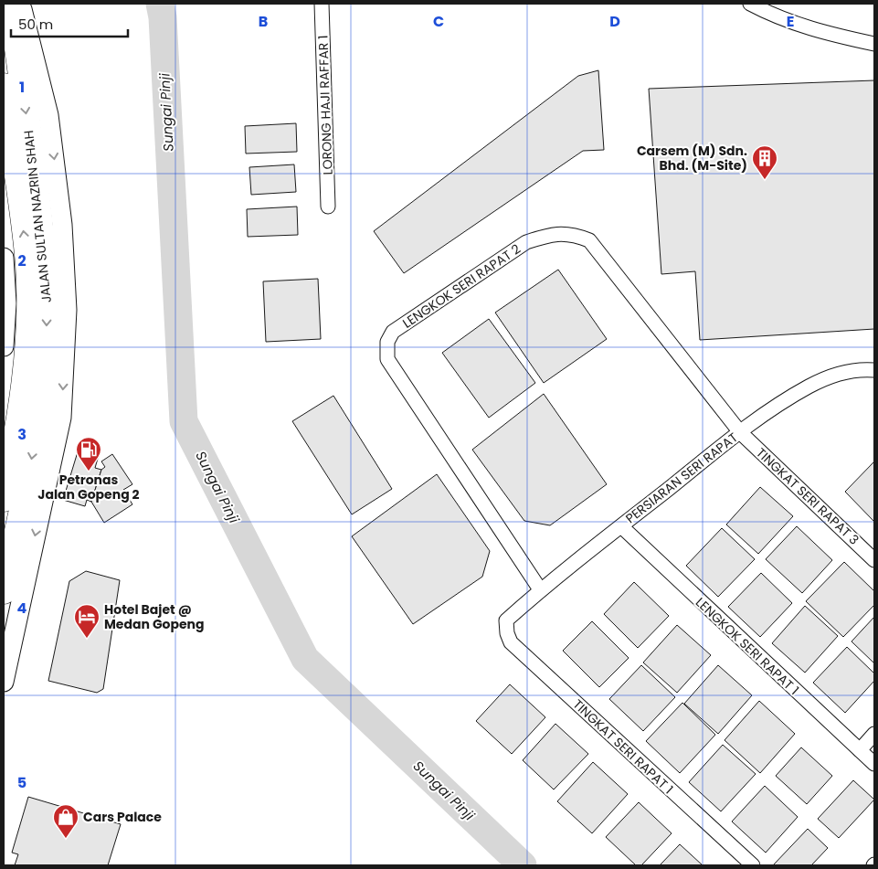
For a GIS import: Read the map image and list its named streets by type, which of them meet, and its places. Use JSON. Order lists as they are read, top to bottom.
{
  "streets": {
    "highway": ["JALAN SULTAN NAZRIN SHAH"],
    "street": [
      "LORONG HAJI RAFFAR 1",
      "LENGKOK SERI RAPAT 2",
      "PERSIARAN SERI RAPAT",
      "TINGKAT SERI RAPAT 3",
      "LENGKOK SERI RAPAT 1",
      "TINGKAT SERI RAPAT 1"
    ]
  },
  "crossings": [
    ["LENGKOK SERI RAPAT 2", "PERSIARAN SERI RAPAT"],
    ["LENGKOK SERI RAPAT 2", "TINGKAT SERI RAPAT 3"],
    ["PERSIARAN SERI RAPAT", "TINGKAT SERI RAPAT 3"],
    ["PERSIARAN SERI RAPAT", "LENGKOK SERI RAPAT 1"],
    ["PERSIARAN SERI RAPAT", "TINGKAT SERI RAPAT 1"]
  ],
  "water": ["Sungai Pinji"],
  "places": {
    "building": ["Carsem (M) Sdn. Bhd. (M-Site)"],
    "fuel station": ["Petronas Jalan Gopeng 2"],
    "hotel": ["Hotel Bajet @ Medan Gopeng"],
    "shop": ["Cars Palace"]
  },
  "scale_bar": "50 m",
  "grid": {
    "columns": [
      "B",
      "C",
      "D",
      "E"
    ],
    "rows": [
      "1",
      "2",
      "3",
      "4",
      "5"
    ]
  }
}
